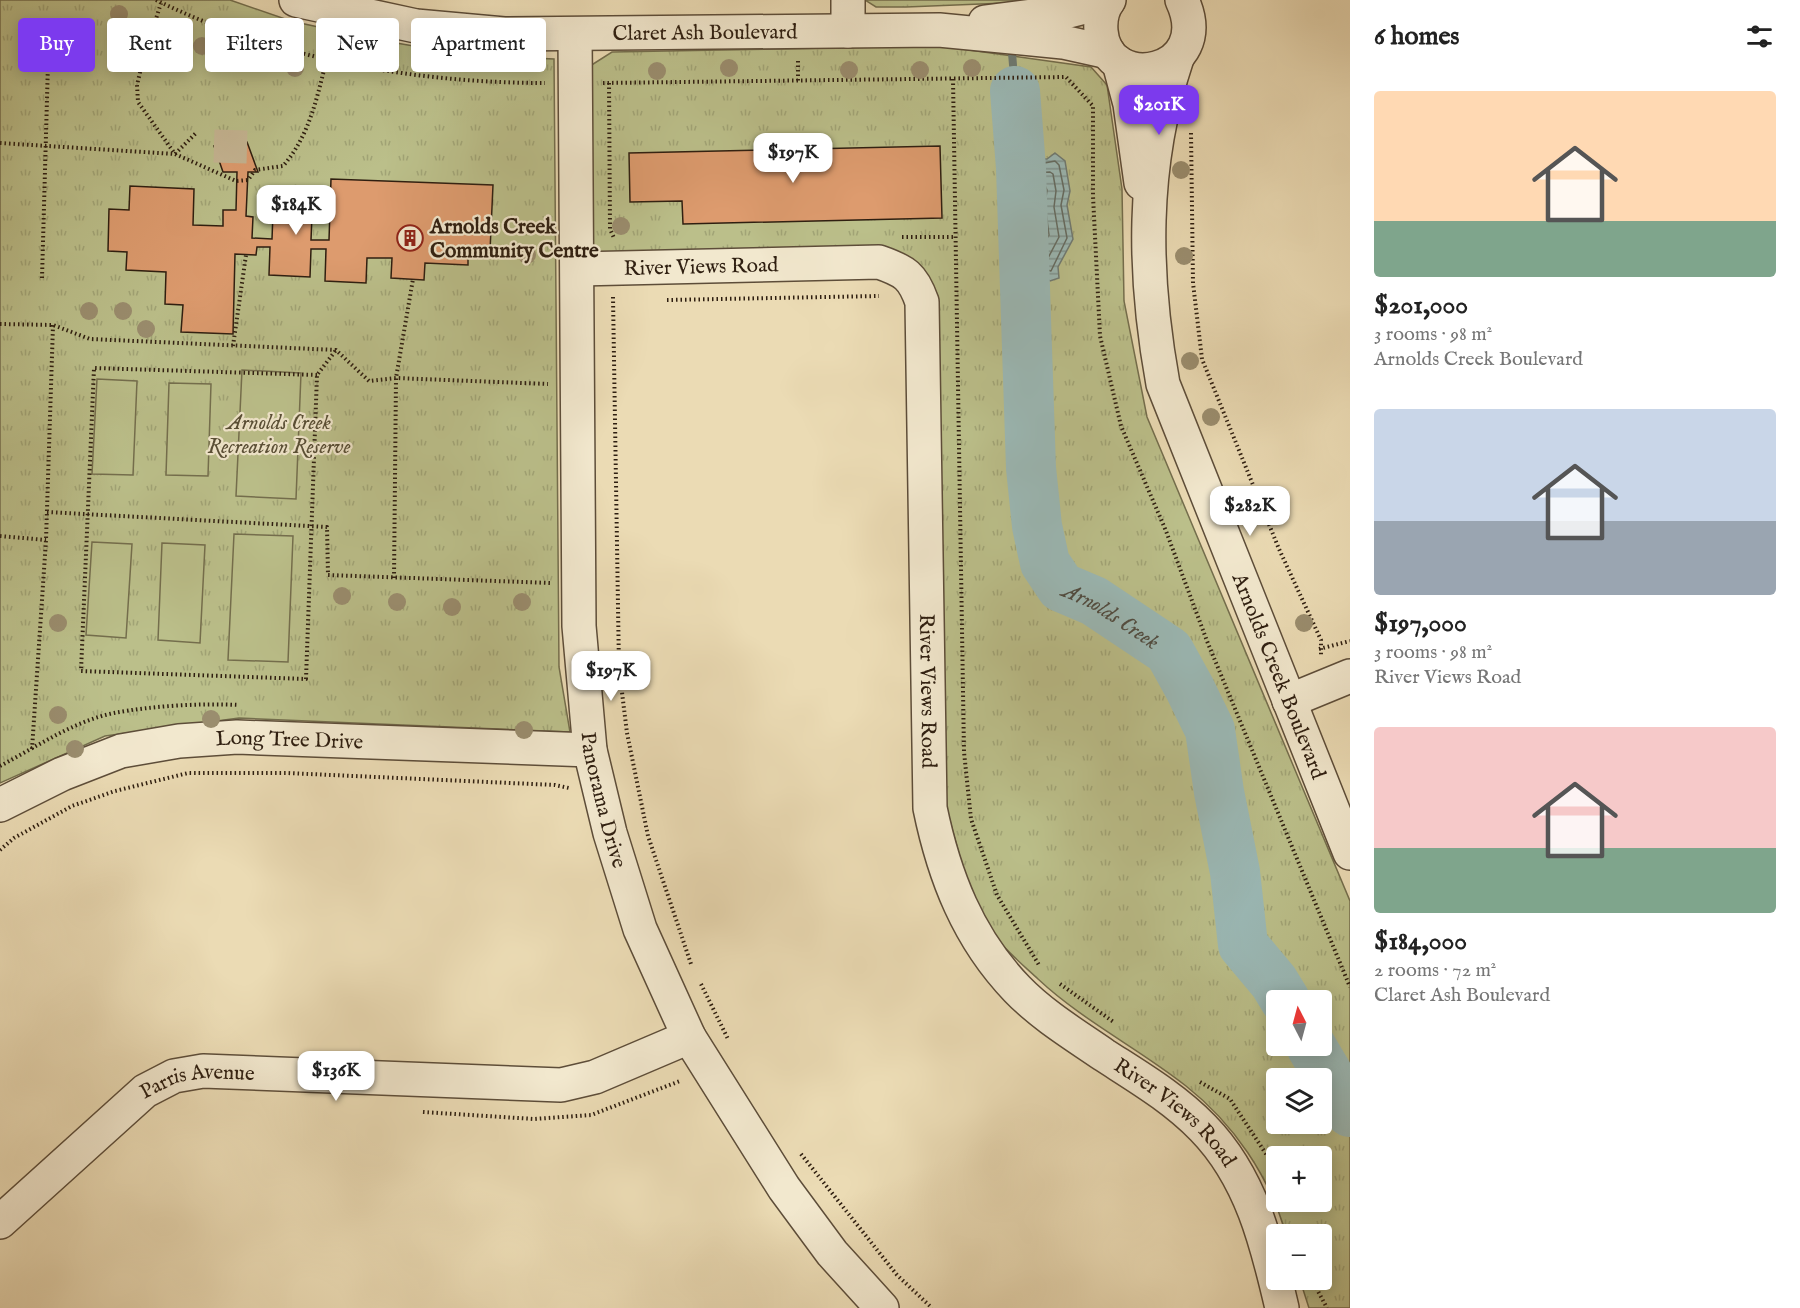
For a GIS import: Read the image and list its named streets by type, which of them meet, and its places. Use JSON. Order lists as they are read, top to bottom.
{
  "streets": {
    "street": [
      "Claret Ash Boulevard",
      "River Views Road",
      "Arnolds Creek Boulevard",
      "Long Tree Drive",
      "Panorama Drive",
      "Parris Avenue"
    ]
  },
  "crossings": [
    ["Claret Ash Boulevard", "Arnolds Creek Boulevard"],
    ["Claret Ash Boulevard", "Panorama Drive"],
    ["River Views Road", "Panorama Drive"],
    ["Long Tree Drive", "Panorama Drive"],
    ["Panorama Drive", "Parris Avenue"]
  ],
  "water": ["Arnolds Creek"],
  "parks": ["Arnolds Creek Recreation Reserve"],
  "places": {
    "building": ["Arnolds Creek Community Centre"]
  },
  "north": "top",
  "page": {
    "heading": "6 homes",
    "chip": [
      "Buy",
      "Rent",
      "Filters",
      "New",
      "Apartment"
    ],
    "list": [
      {
        "name": "$201,000",
        "note": "3 rooms · 98 m² · Arnolds Creek Boulevard"
      },
      {
        "name": "$197,000",
        "note": "3 rooms · 98 m² · River Views Road"
      },
      {
        "name": "$184,000",
        "note": "2 rooms · 72 m² · Claret Ash Boulevard"
      }
    ],
    "price": [
      "$201K",
      "$197K",
      "$184K",
      "$282K",
      "$197K",
      "$136K"
    ],
    "map_buttons": ["+", "−"]
  }
}
